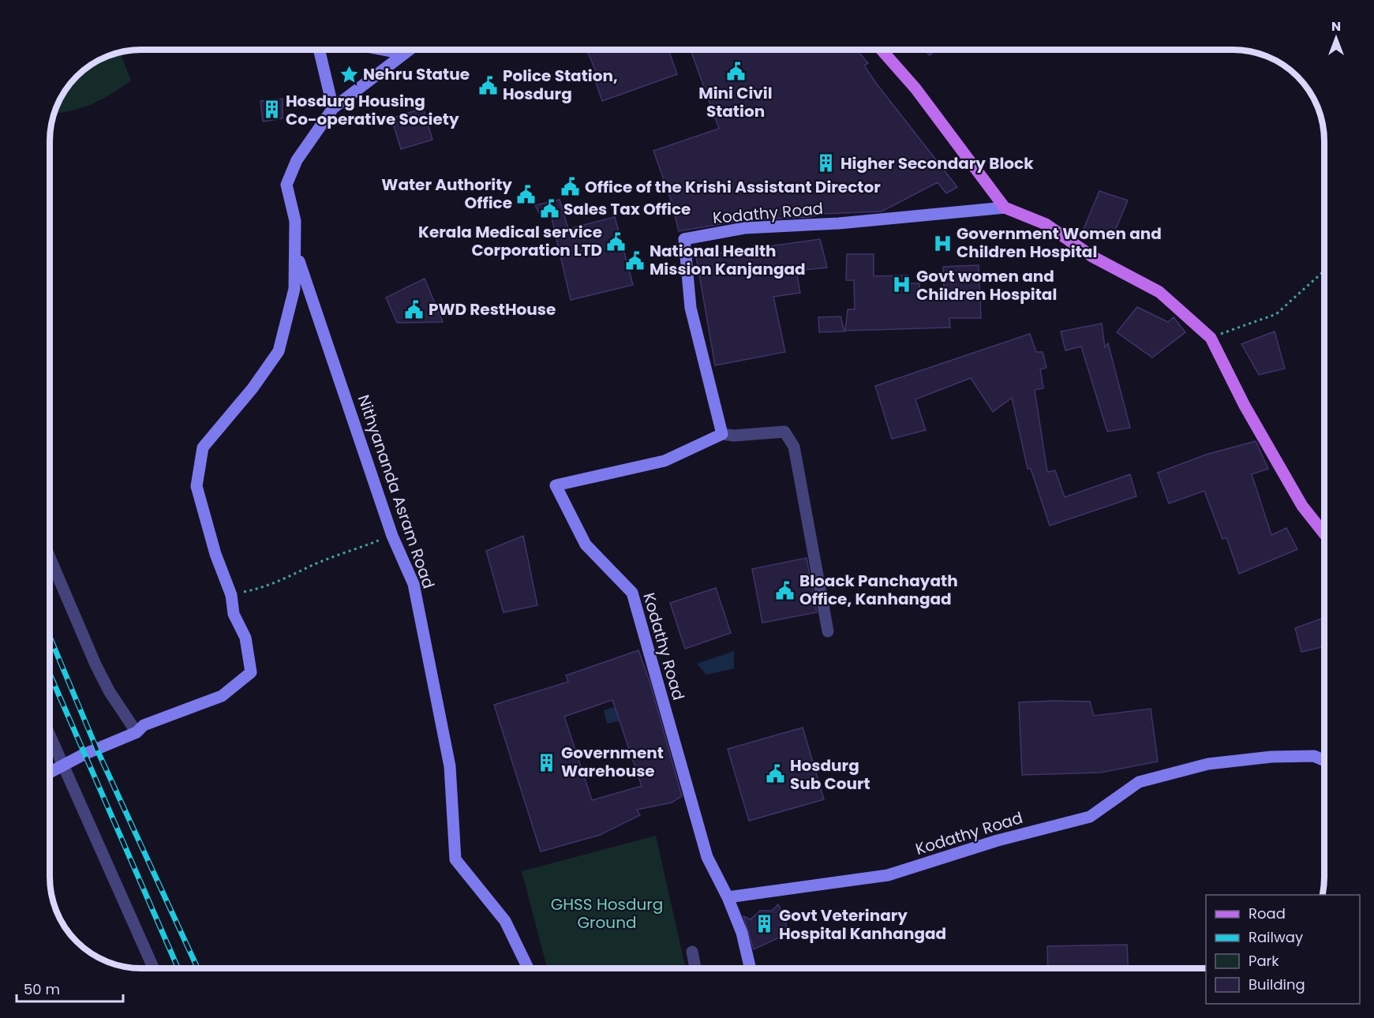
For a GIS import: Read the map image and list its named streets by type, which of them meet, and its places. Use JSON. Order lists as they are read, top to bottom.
{
  "streets": {
    "street": ["Kodathy Road", "Nithyananda Asram Road"]
  },
  "parks": ["GHSS Hosdurg Ground"],
  "places": {
    "public building": [
      "Mini Civil Station",
      "Police Station, Hosdurg",
      "Office of the Krishi Assistant Director",
      "Water Authority Office",
      "Sales Tax Office",
      "Kerala Medical service Corporation LTD",
      "National Health Mission Kanjangad",
      "PWD RestHouse",
      "Bloack Panchayath Office, Kanhangad",
      "Hosdurg Sub Court"
    ],
    "place": ["Nehru Statue"],
    "building": [
      "Hosdurg Housing Co-operative Society",
      "Higher Secondary Block",
      "Government Warehouse",
      "Govt Veterinary Hospital Kanhangad"
    ],
    "hospital": ["Government Women and Children Hospital", "Govt women and Children Hospital"]
  },
  "legend": [
    "Road",
    "Railway",
    "Park",
    "Building"
  ],
  "scale_bar": "50 m",
  "north": "top"
}
